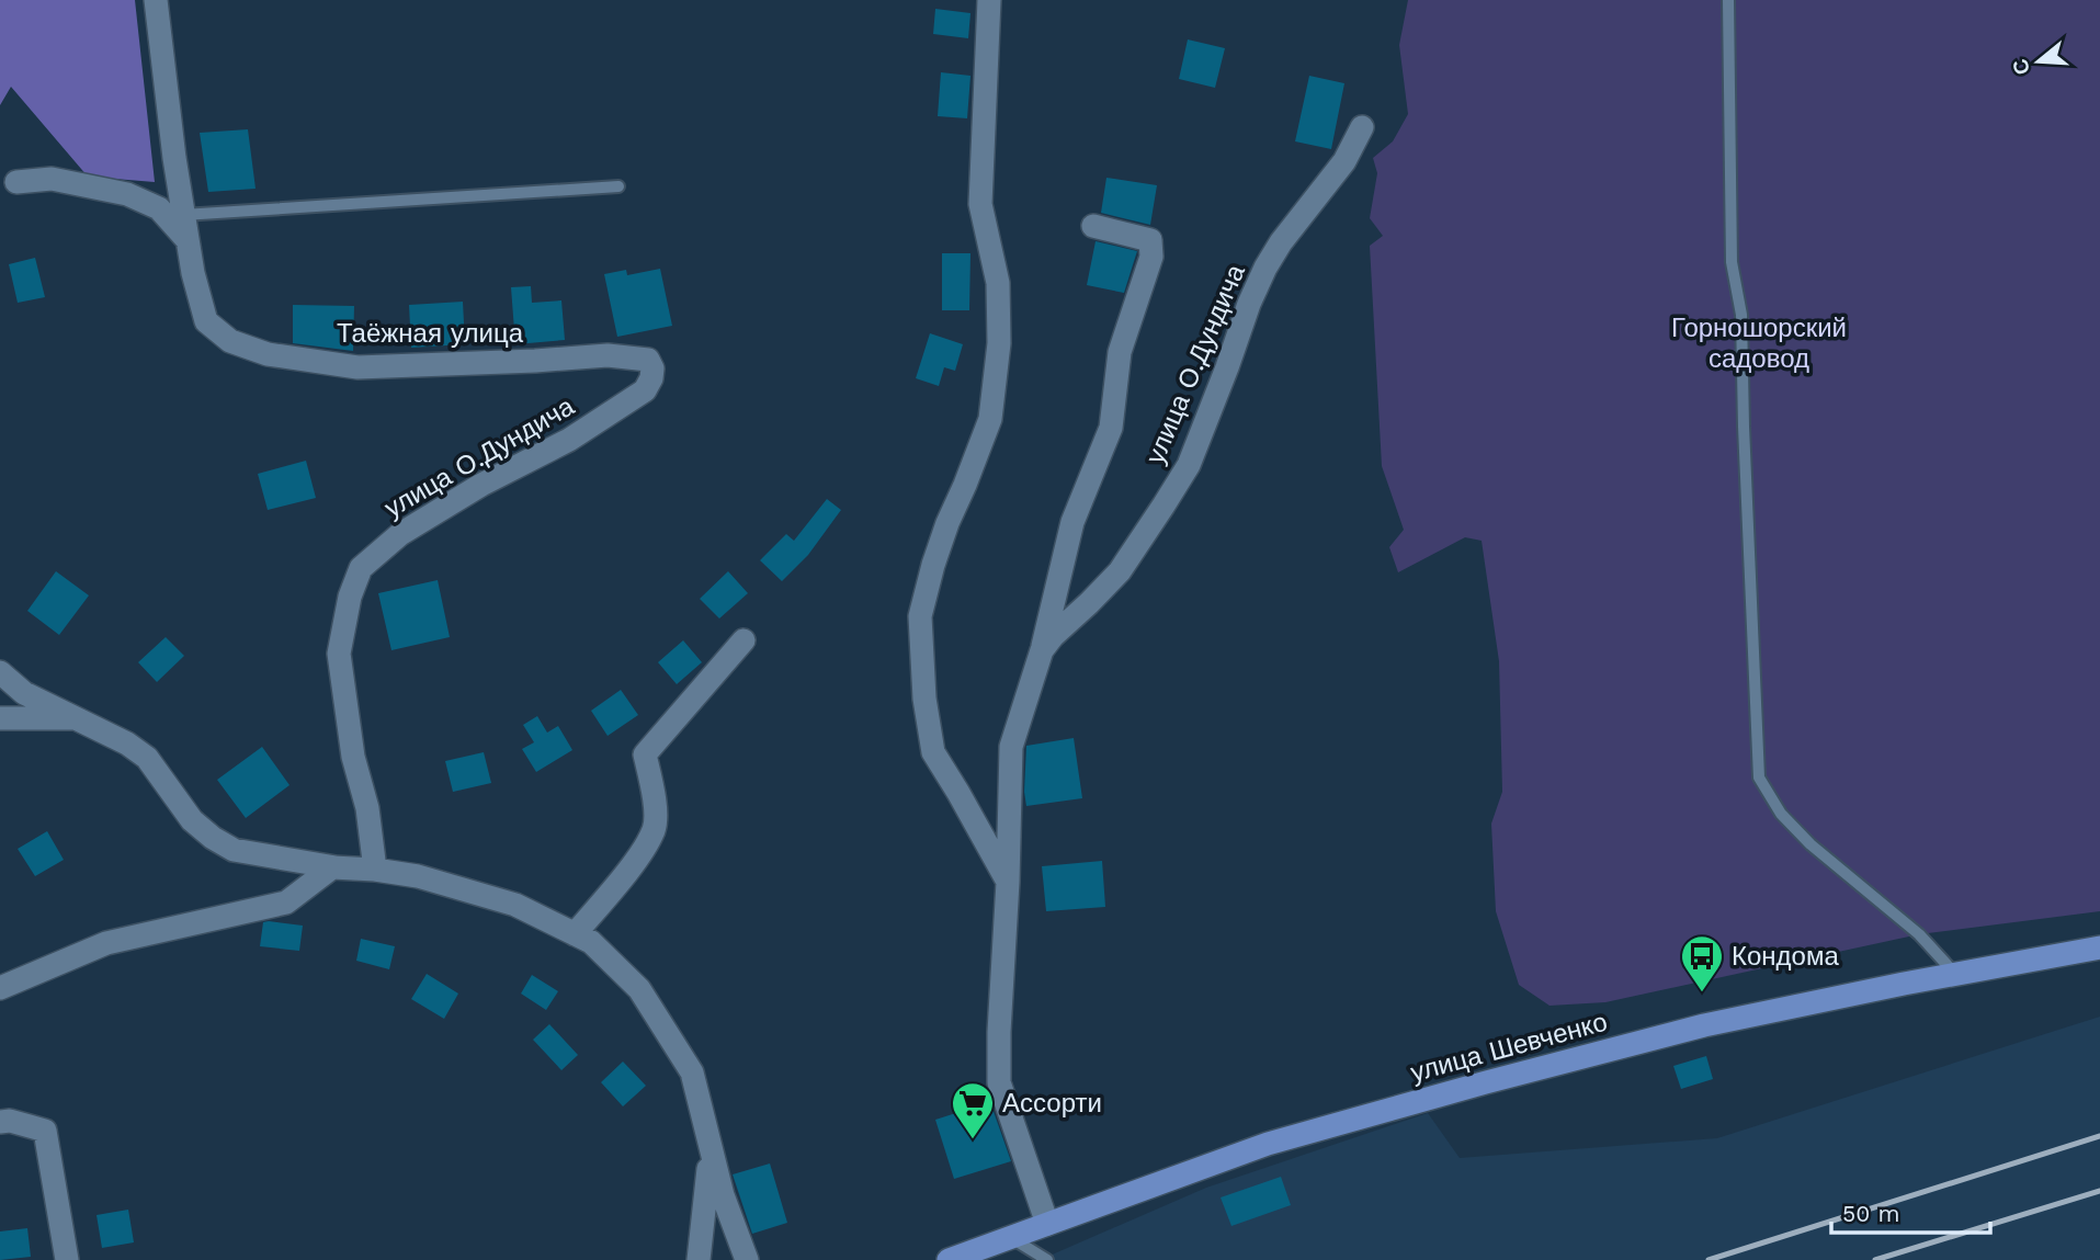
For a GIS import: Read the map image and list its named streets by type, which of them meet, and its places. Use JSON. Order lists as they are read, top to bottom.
{
  "streets": {
    "main road": ["улица Шевченко"],
    "street": ["Таёжная улица", "улица О.Дундича"]
  },
  "crossings": [
    ["Таёжная улица", "улица О.Дундича"],
    ["улица О.Дундича", "улица Шевченко"]
  ],
  "parks": ["Горношорский садовод"],
  "places": {
    "bus stop": ["Кондома"],
    "supermarket": ["Ассорти"]
  },
  "scale_bar": "50 m",
  "north": "left"
}
